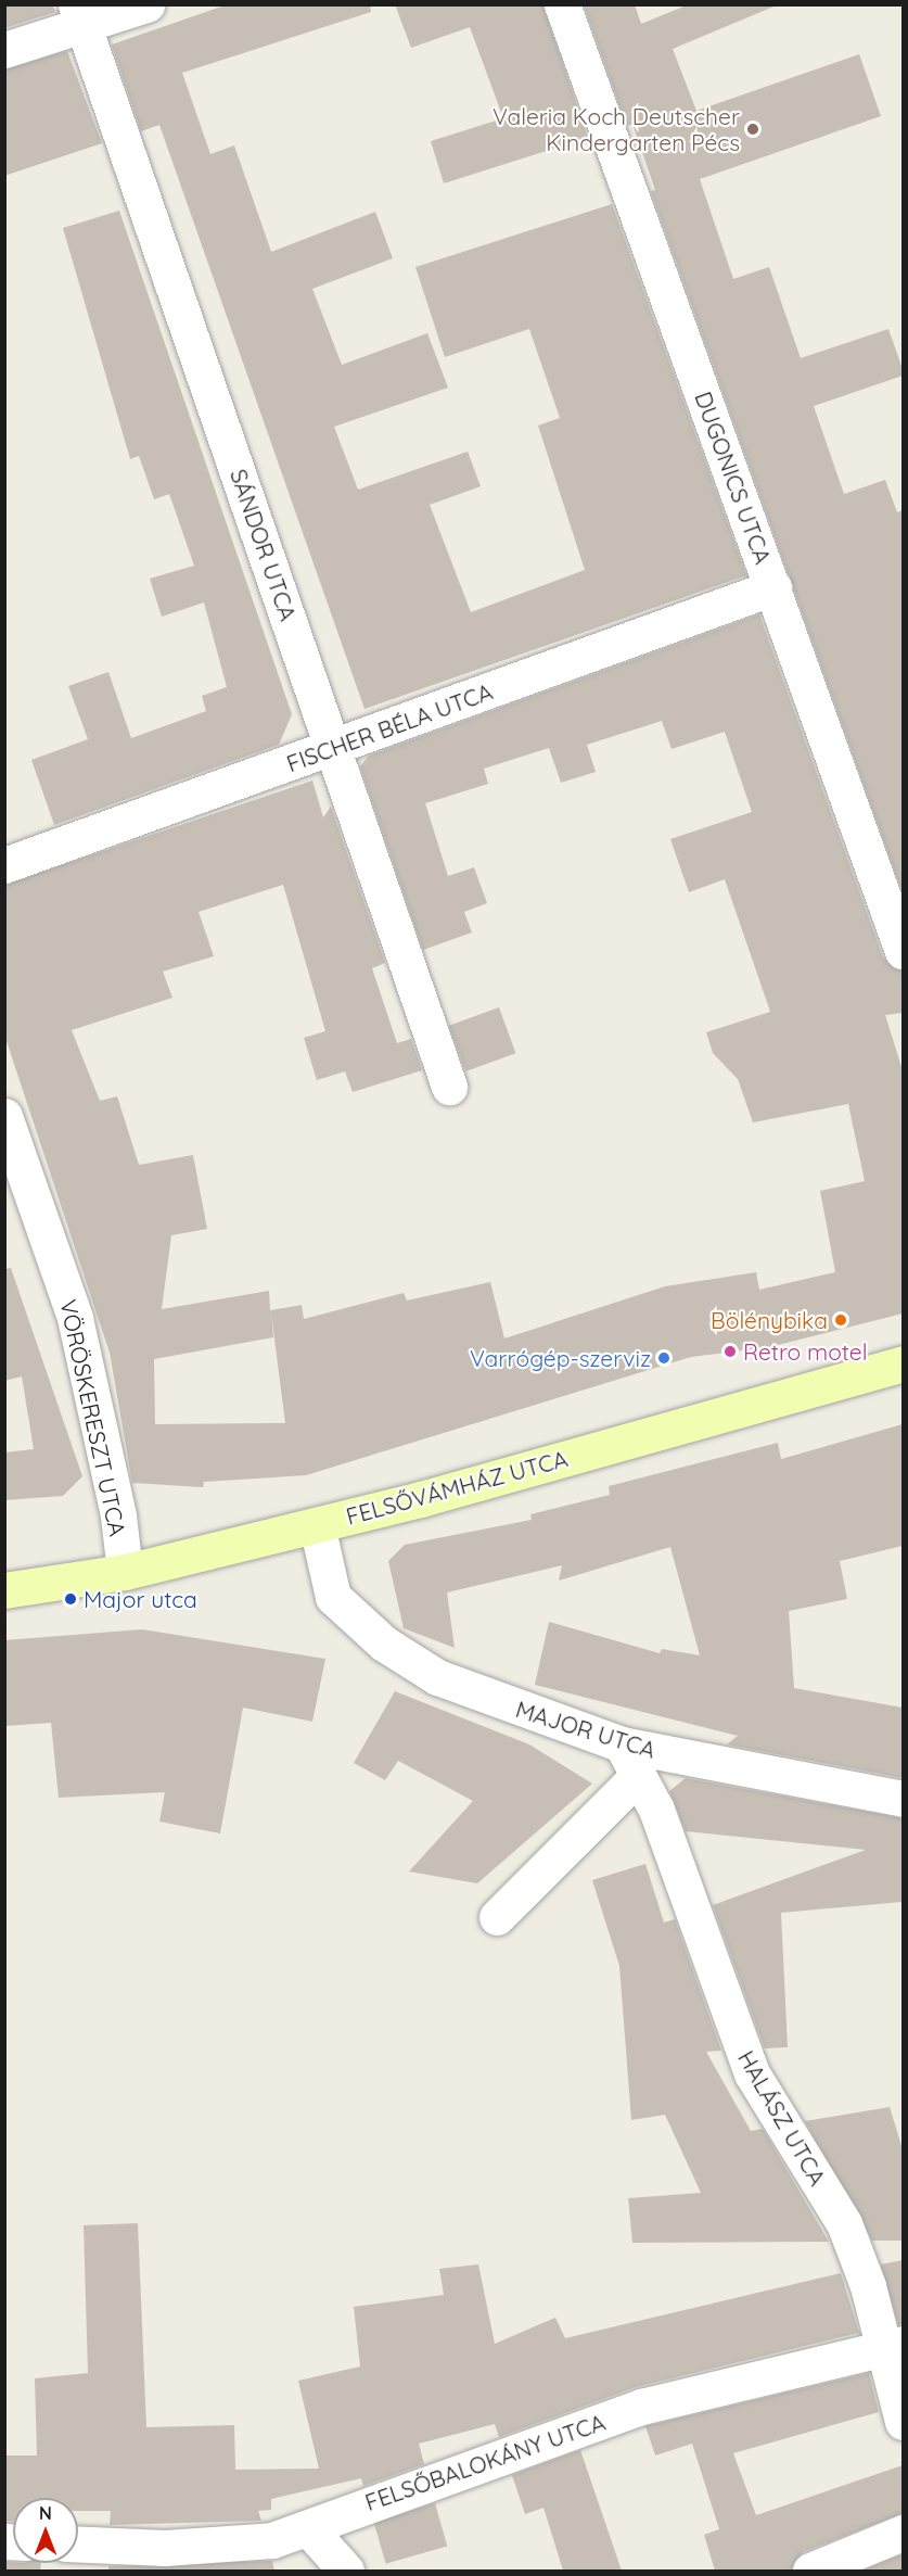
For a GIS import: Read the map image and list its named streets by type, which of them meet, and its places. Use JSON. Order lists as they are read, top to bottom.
{
  "streets": {
    "street": [
      "DUGONICS UTCA",
      "SÁNDOR UTCA",
      "FISCHER BÉLA UTCA",
      "VÖRÖSKERESZT UTCA",
      "FELSŐVÁMHÁZ UTCA",
      "MAJOR UTCA",
      "HALÁSZ UTCA",
      "FELSŐBALOKÁNY UTCA"
    ]
  },
  "crossings": [
    ["DUGONICS UTCA", "FISCHER BÉLA UTCA"],
    ["SÁNDOR UTCA", "FISCHER BÉLA UTCA"],
    ["VÖRÖSKERESZT UTCA", "FELSŐVÁMHÁZ UTCA"],
    ["FELSŐVÁMHÁZ UTCA", "MAJOR UTCA"],
    ["MAJOR UTCA", "HALÁSZ UTCA"],
    ["HALÁSZ UTCA", "FELSŐBALOKÁNY UTCA"]
  ],
  "places": [
    "Valeria Koch Deutscher Kindergarten Pécs",
    "Bölénybika",
    "Retro motel",
    "Varrógép-szerviz",
    "Major utca"
  ],
  "north": "top"
}
